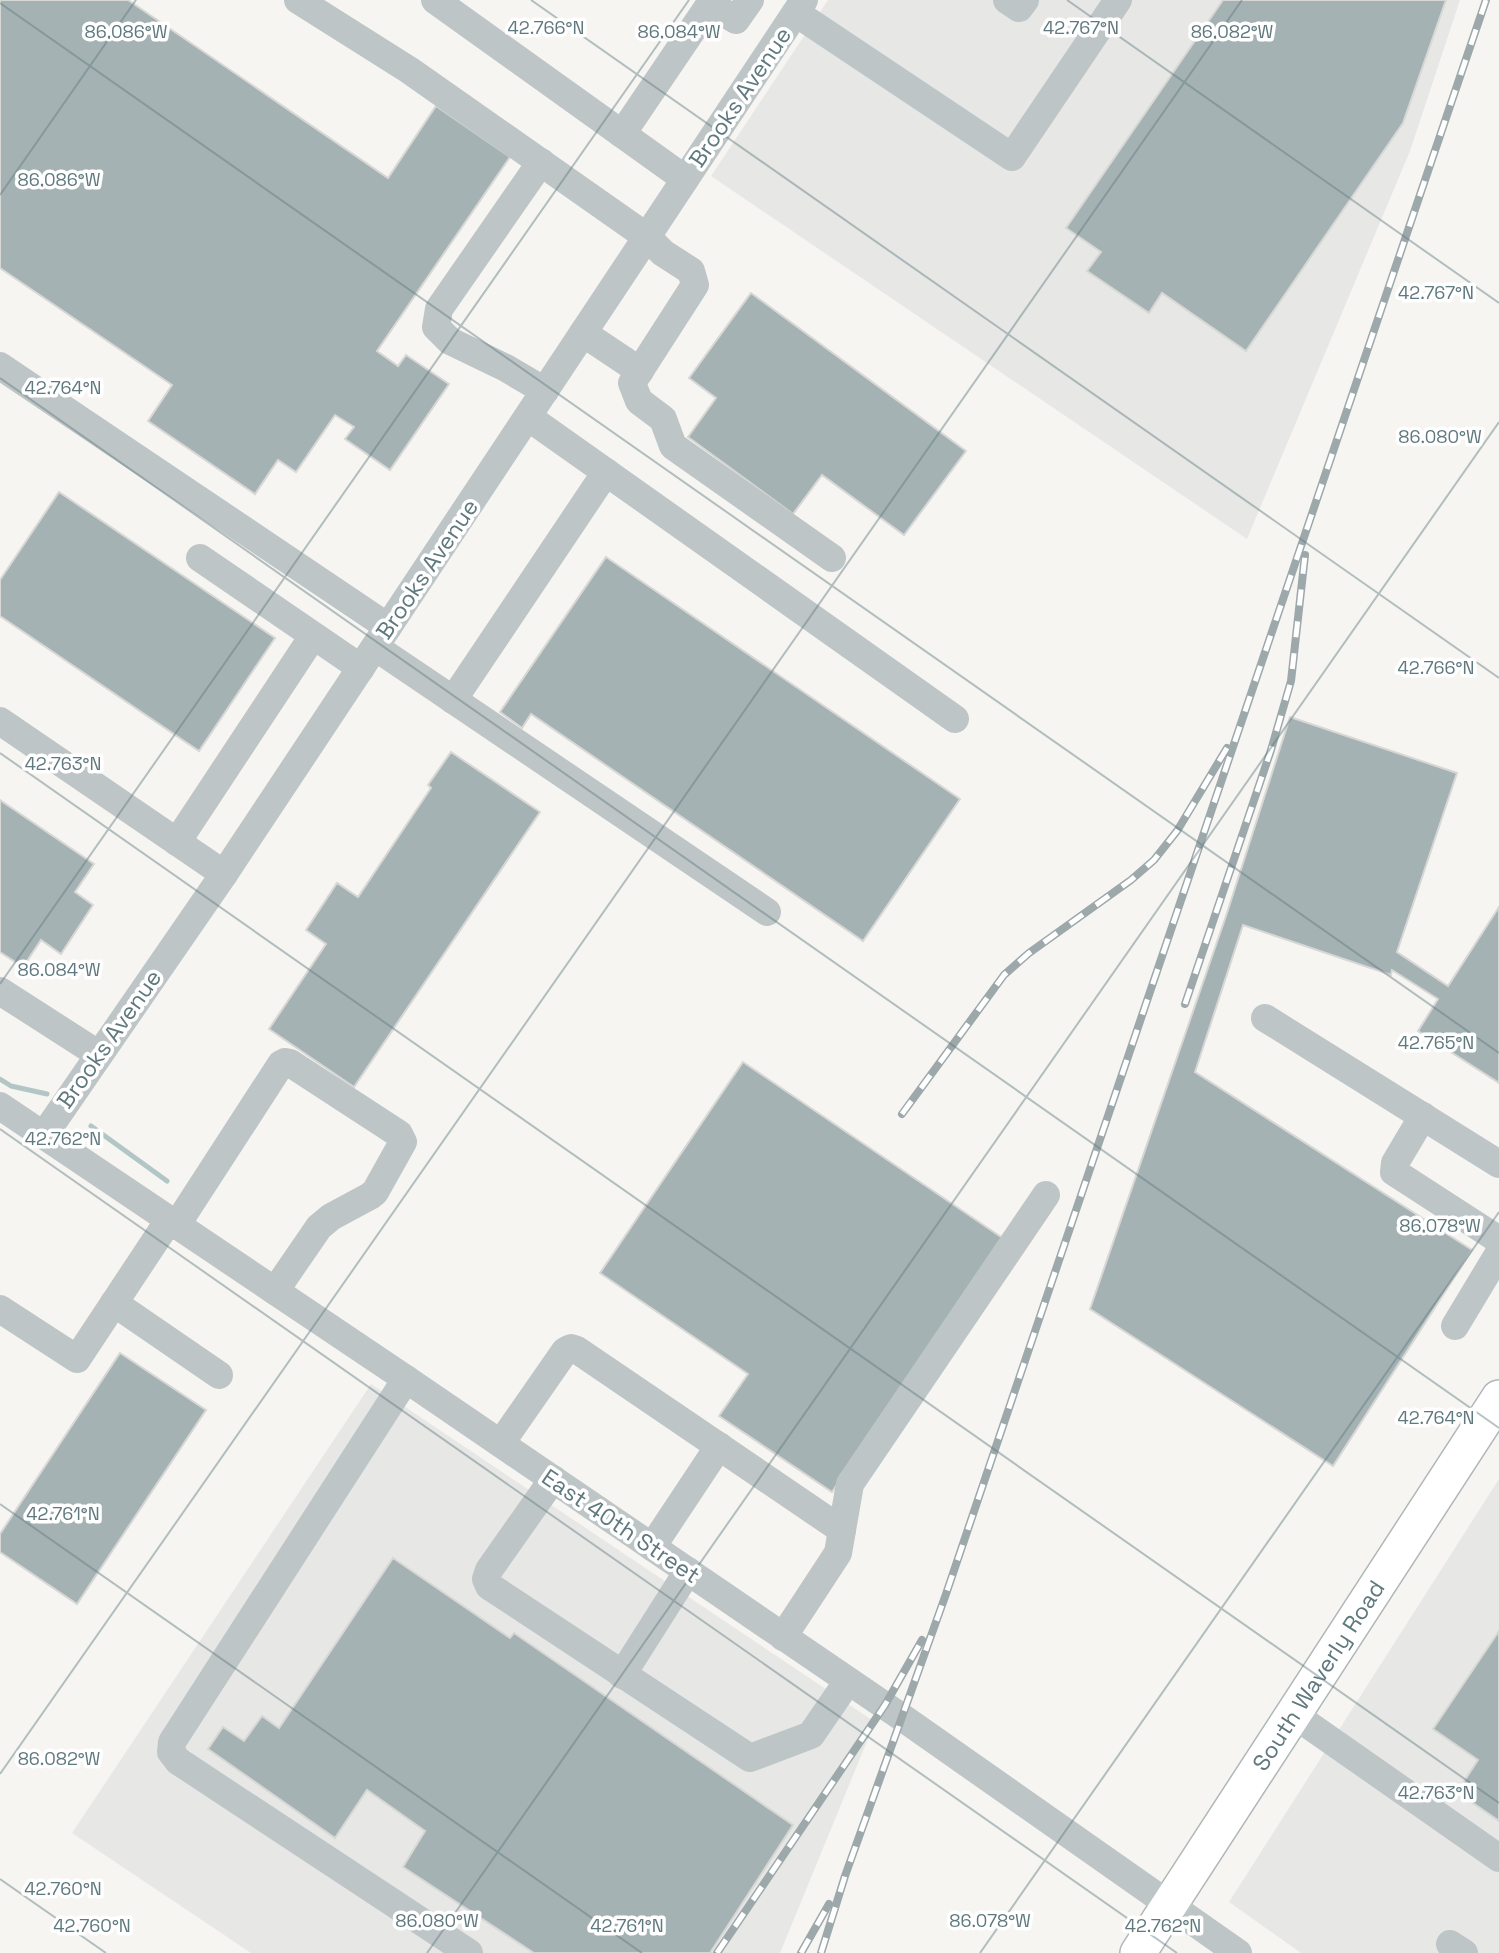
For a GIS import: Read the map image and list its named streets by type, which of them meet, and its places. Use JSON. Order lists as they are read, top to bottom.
{
  "streets": {
    "main road": ["South Waverly Road"],
    "street": ["Brooks Avenue", "East 40th Street"]
  },
  "crossings": [
    ["Brooks Avenue", "East 40th Street"],
    ["East 40th Street", "South Waverly Road"]
  ],
  "coordinates": [
    "42.766°N",
    "42.767°N",
    "86.086°W",
    "86.084°W",
    "86.082°W",
    "42.764°N",
    "86.080°W",
    "42.763°N",
    "42.765°N",
    "42.762°N",
    "86.078°W",
    "42.761°N",
    "42.760°N"
  ]
}
